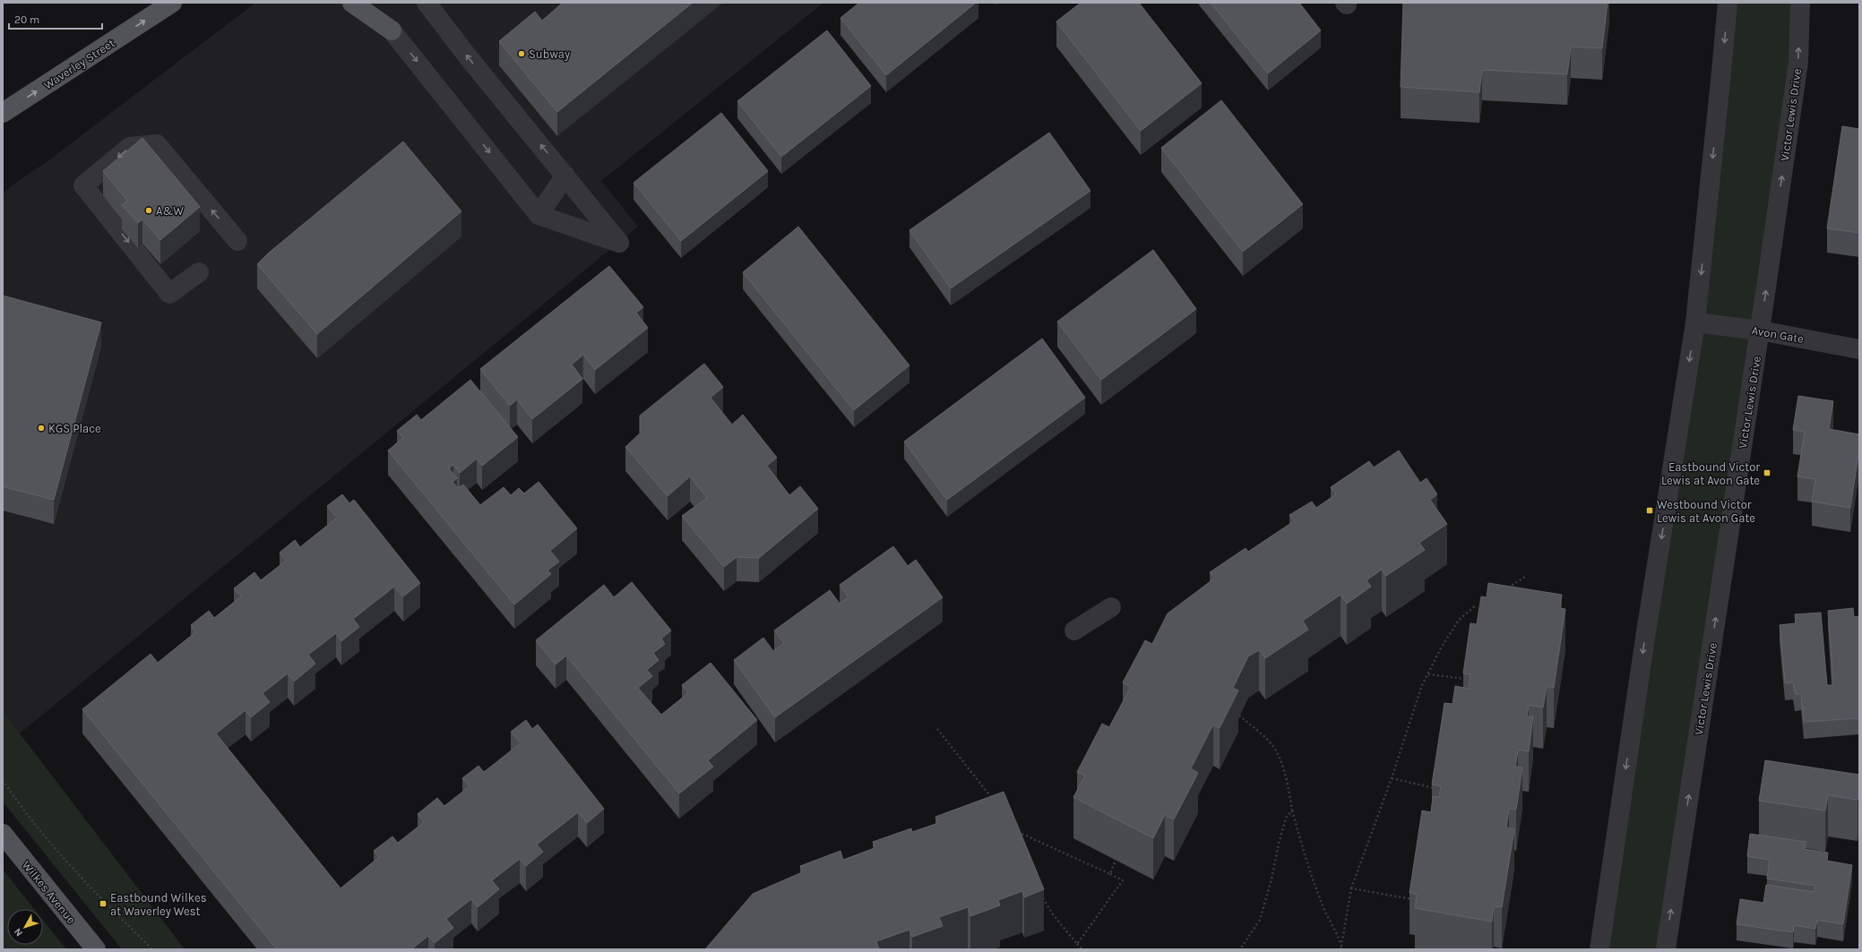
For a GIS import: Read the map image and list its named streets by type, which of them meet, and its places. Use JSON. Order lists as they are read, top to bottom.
{
  "streets": {
    "main road": ["Waverley Street", "Wilkes Avenue"],
    "street": ["Victor Lewis Drive", "Avon Gate"]
  },
  "crossings": [
    ["Victor Lewis Drive", "Avon Gate"]
  ],
  "one_way": ["Waverley Street"],
  "places": {
    "other": ["Subway", "A&W", "KGS Place"],
    "transit": ["Eastbound Victor Lewis at Avon Gate", "Westbound Victor Lewis at Avon Gate", "Eastbound Wilkes at Waverley West"]
  },
  "scale_bar": "20 m",
  "north": "bottom left"
}
